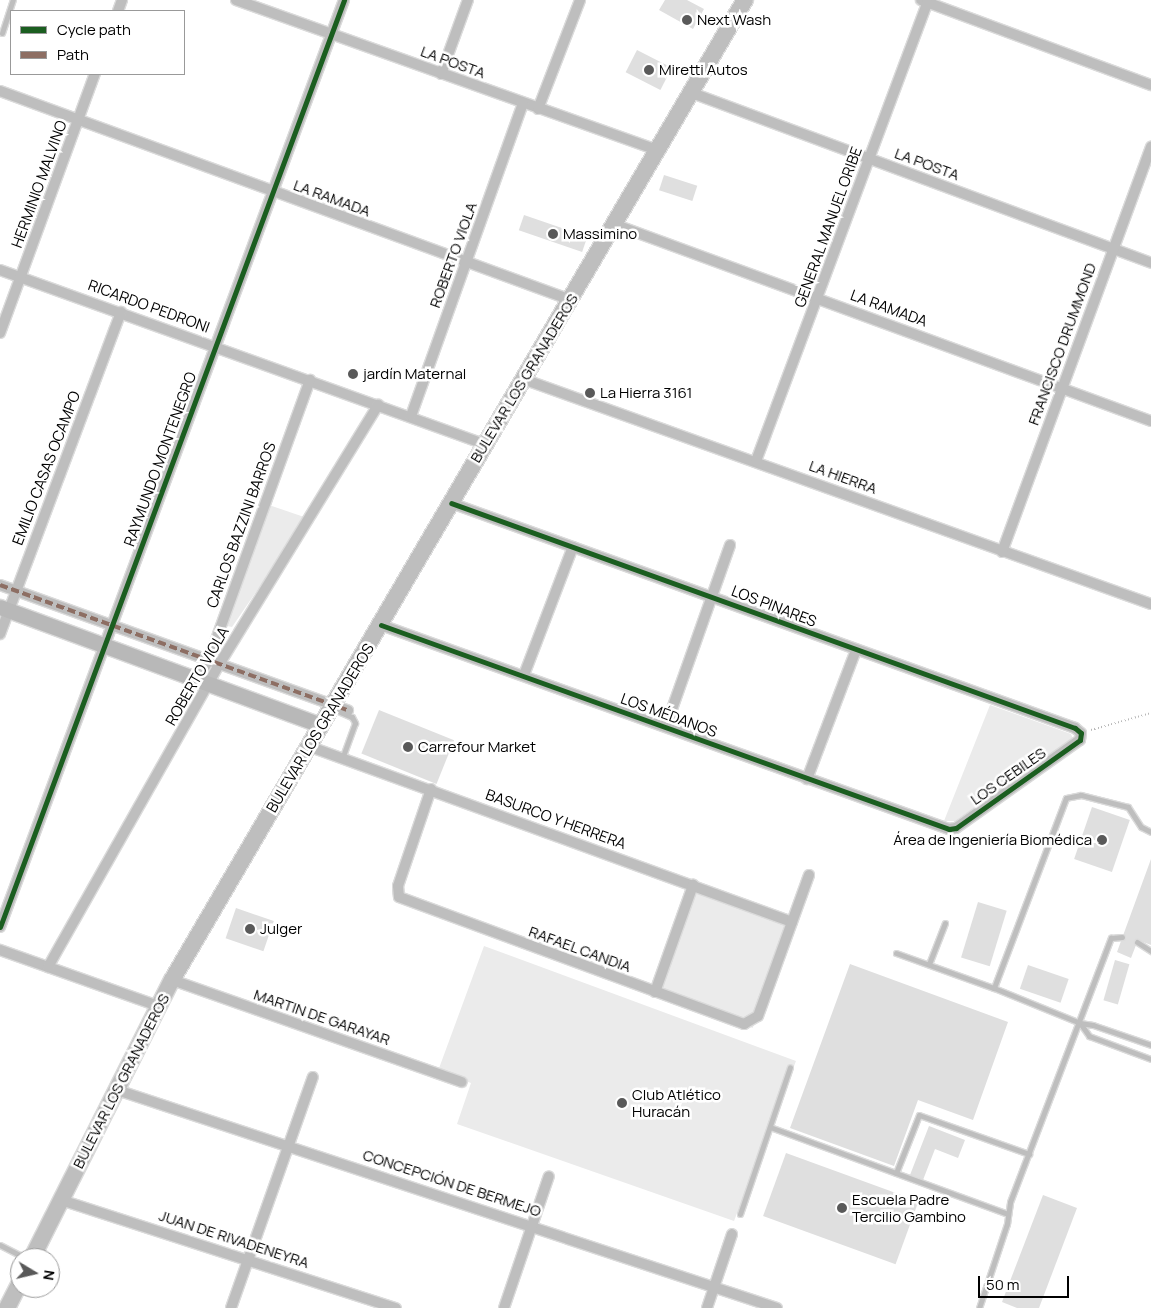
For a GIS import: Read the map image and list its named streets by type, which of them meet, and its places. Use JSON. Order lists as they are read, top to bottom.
{
  "streets": {
    "main road": ["BULEVAR LOS GRANADEROS"],
    "street": [
      "LA POSTA",
      "HERMINIO MALVINO",
      "LA RAMADA",
      "GENERAL MANUEL ORIBE",
      "ROBERTO VIOLA",
      "RICARDO PEDRONI",
      "FRANCISCO DRUMMOND",
      "RAYMUNDO MONTENEGRO",
      "EMILIO CASAS OCAMPO",
      "LA HIERRA",
      "CARLOS BAZZINI BARROS",
      "LOS PINARES",
      "LOS MÉDANOS",
      "LOS CEBILES",
      "BASURCO Y HERRERA",
      "RAFAEL CANDIA",
      "MARTIN DE GARAYAR",
      "CONCEPCIÓN DE BERMEJO",
      "JUAN DE RIVADENEYRA"
    ]
  },
  "crossings": [
    ["LA POSTA", "GENERAL MANUEL ORIBE"],
    ["LA POSTA", "ROBERTO VIOLA"],
    ["LA POSTA", "FRANCISCO DRUMMOND"],
    ["LA POSTA", "BULEVAR LOS GRANADEROS"],
    ["LA POSTA", "RAYMUNDO MONTENEGRO"],
    ["HERMINIO MALVINO", "LA RAMADA"],
    ["HERMINIO MALVINO", "RICARDO PEDRONI"],
    ["LA RAMADA", "GENERAL MANUEL ORIBE"],
    ["LA RAMADA", "ROBERTO VIOLA"],
    ["LA RAMADA", "FRANCISCO DRUMMOND"],
    ["LA RAMADA", "BULEVAR LOS GRANADEROS"],
    ["LA RAMADA", "RAYMUNDO MONTENEGRO"],
    ["GENERAL MANUEL ORIBE", "LA HIERRA"],
    ["ROBERTO VIOLA", "RICARDO PEDRONI"],
    ["ROBERTO VIOLA", "CARLOS BAZZINI BARROS"],
    ["RICARDO PEDRONI", "BULEVAR LOS GRANADEROS"],
    ["RICARDO PEDRONI", "RAYMUNDO MONTENEGRO"],
    ["RICARDO PEDRONI", "EMILIO CASAS OCAMPO"],
    ["RICARDO PEDRONI", "CARLOS BAZZINI BARROS"],
    ["FRANCISCO DRUMMOND", "LA HIERRA"],
    ["BULEVAR LOS GRANADEROS", "LA HIERRA"],
    ["BULEVAR LOS GRANADEROS", "LOS PINARES"],
    ["BULEVAR LOS GRANADEROS", "LOS MÉDANOS"],
    ["BULEVAR LOS GRANADEROS", "BASURCO Y HERRERA"],
    ["BULEVAR LOS GRANADEROS", "MARTIN DE GARAYAR"],
    ["BULEVAR LOS GRANADEROS", "CONCEPCIÓN DE BERMEJO"],
    ["BULEVAR LOS GRANADEROS", "JUAN DE RIVADENEYRA"],
    ["LOS PINARES", "LOS CEBILES"],
    ["LOS MÉDANOS", "LOS CEBILES"],
    ["BASURCO Y HERRERA", "RAFAEL CANDIA"]
  ],
  "places": [
    "Next Wash",
    "Miretti Autos",
    "Massimino",
    "jardín Maternal",
    "La Hierra 3161",
    "Carrefour Market",
    "Área de Ingeniería Biomédica",
    "Julger",
    "Club Atlético Huracán",
    "Escuela Padre Tercilio Gambino"
  ],
  "legend": ["Cycle path", "Path"],
  "scale_bar": "50 m",
  "north": "right"
}
